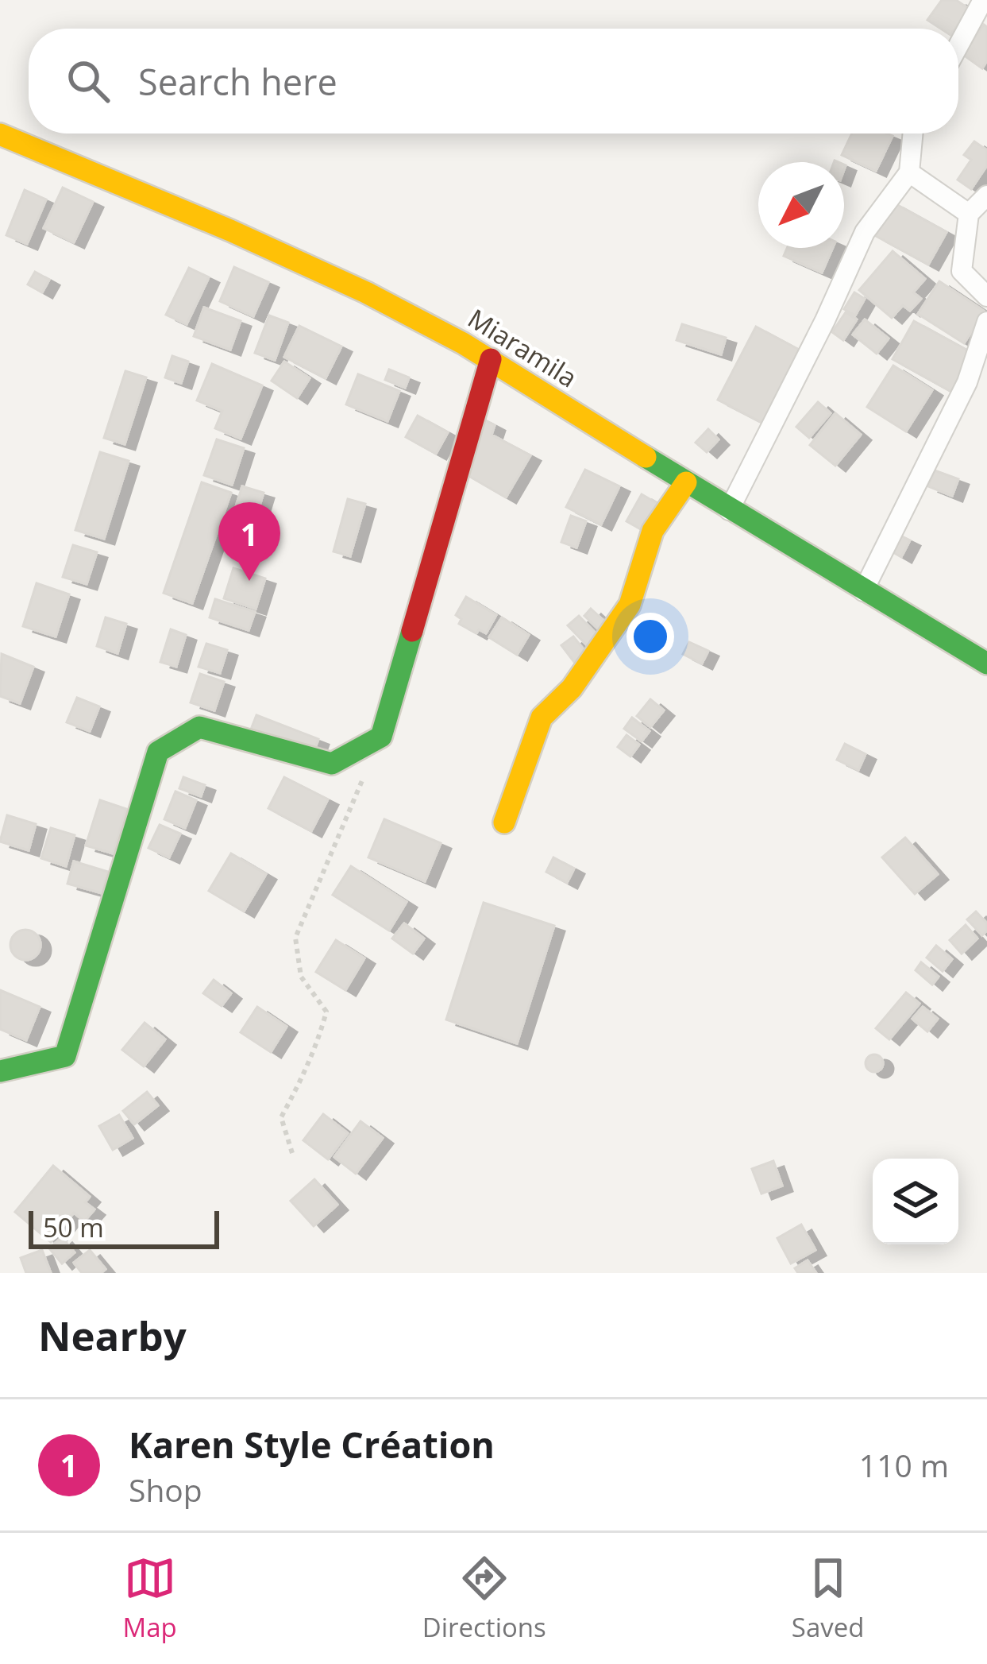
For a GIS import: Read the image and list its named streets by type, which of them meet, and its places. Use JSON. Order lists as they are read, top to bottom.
{
  "streets": {
    "street": ["Miaramila"]
  },
  "scale_bar": "50 m",
  "north": "bottom left",
  "page": {
    "search": "Search here",
    "pins": "1",
    "scale": "50 m",
    "heading": "Nearby",
    "list": [
      {
        "mark": "1",
        "name": "Karen Style Création",
        "note": "Shop",
        "value": "110 m"
      }
    ],
    "nav": ["Map", "Directions", "Saved"]
  }
}
